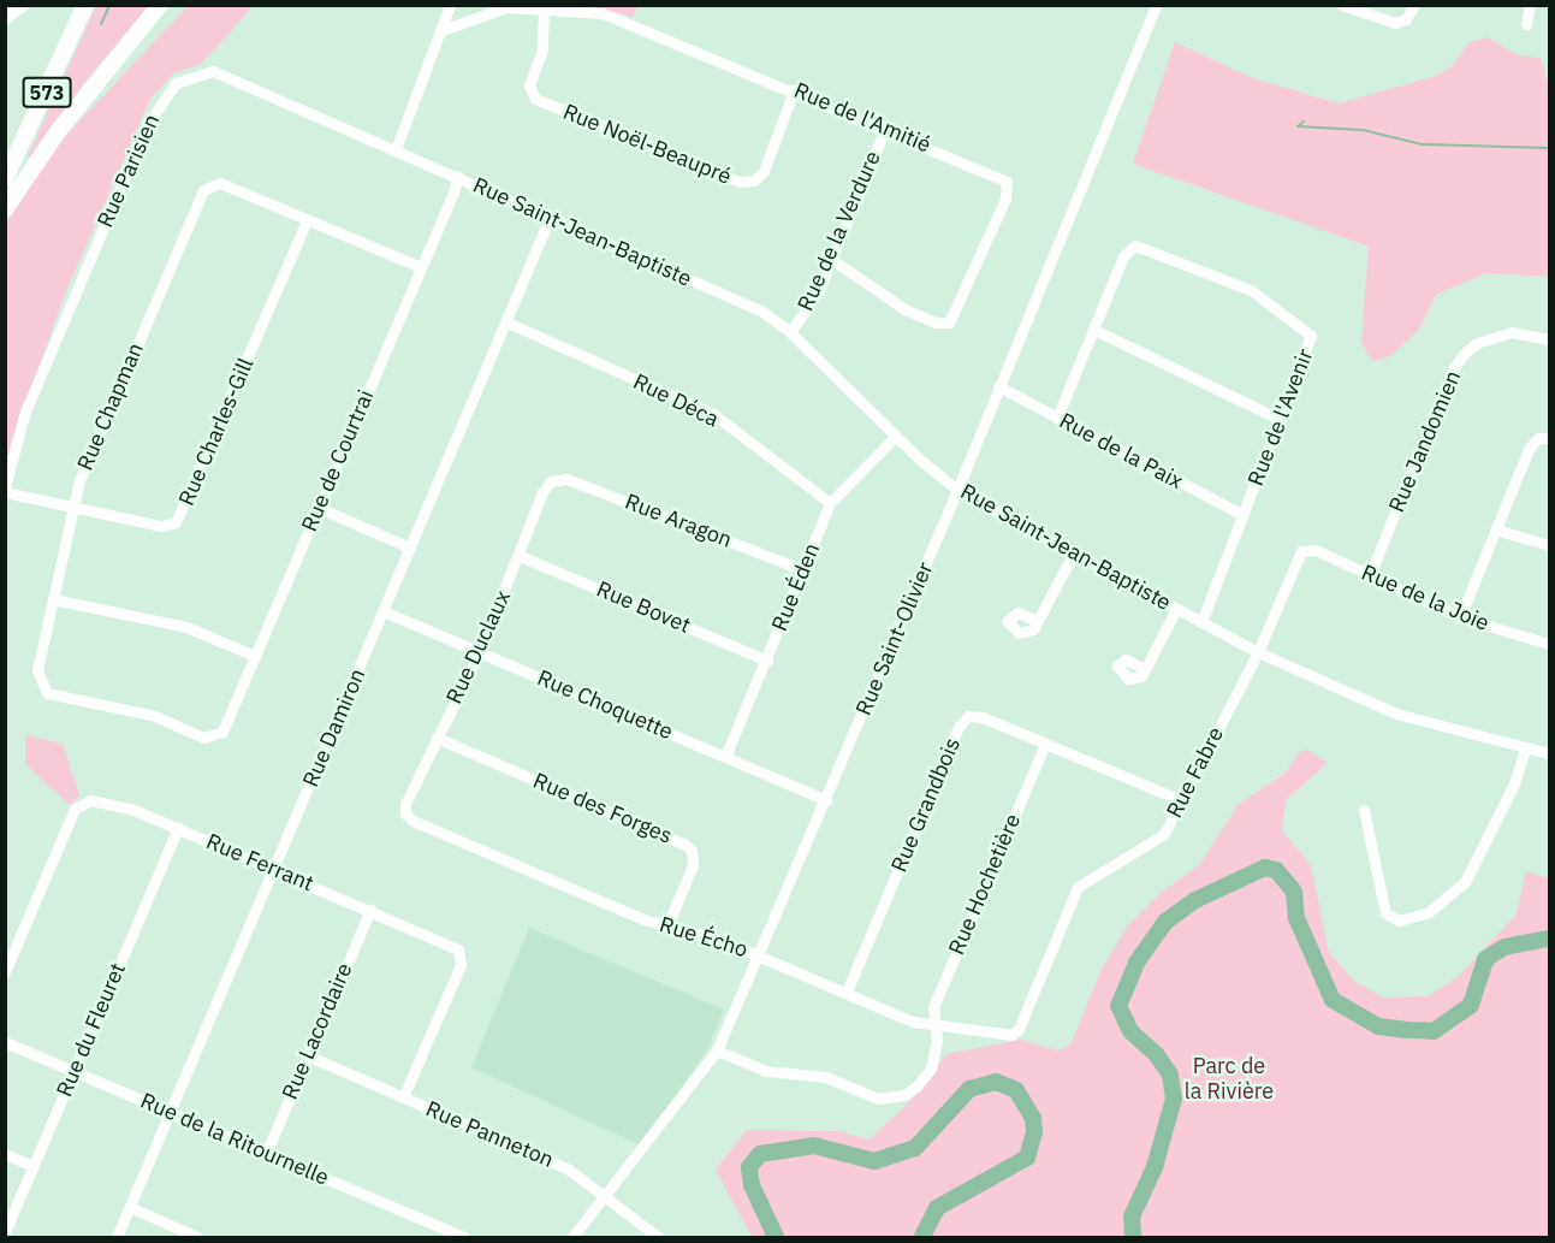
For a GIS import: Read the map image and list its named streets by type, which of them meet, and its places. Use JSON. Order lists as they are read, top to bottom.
{
  "streets": {
    "highway": ["573"],
    "street": [
      "Rue de l'Amitié",
      "Rue Noël-Beaupré",
      "Rue Parisien",
      "Rue de la Verdure",
      "Rue Saint-Jean-Baptiste",
      "Rue Déca",
      "Rue Chapman",
      "Rue de l'Avenir",
      "Rue Charles-Gill",
      "Rue Jandomien",
      "Rue de la Paix",
      "Rue de Courtrai",
      "Rue Aragon",
      "Rue Éden",
      "Rue de la Joie",
      "Rue Bovet",
      "Rue Saint-Olivier",
      "Rue Duclaux",
      "Rue Choquette",
      "Rue Damiron",
      "Rue Fabre",
      "Rue Grandbois",
      "Rue des Forges",
      "Rue Ferrant",
      "Rue Hochetière",
      "Rue Écho",
      "Rue du Fleuret",
      "Rue Lacordaire",
      "Rue Panneton",
      "Rue de la Ritournelle"
    ]
  },
  "crossings": [
    ["Rue de l'Amitié", "Rue Noël-Beaupré"],
    ["Rue de l'Amitié", "Rue de la Verdure"],
    ["Rue Parisien", "Rue Saint-Jean-Baptiste"],
    ["Rue de la Verdure", "Rue Saint-Jean-Baptiste"],
    ["Rue Saint-Jean-Baptiste", "Rue de l'Avenir"],
    ["Rue Saint-Jean-Baptiste", "Rue de Courtrai"],
    ["Rue Saint-Jean-Baptiste", "Rue Éden"],
    ["Rue Saint-Jean-Baptiste", "Rue Saint-Olivier"],
    ["Rue Saint-Jean-Baptiste", "Rue Damiron"],
    ["Rue Saint-Jean-Baptiste", "Rue Fabre"],
    ["Rue Déca", "Rue Éden"],
    ["Rue Déca", "Rue Damiron"],
    ["Rue Chapman", "Rue Charles-Gill"],
    ["Rue Chapman", "Rue de Courtrai"],
    ["Rue de l'Avenir", "Rue de la Paix"],
    ["Rue Jandomien", "Rue de la Joie"],
    ["Rue de la Paix", "Rue Saint-Olivier"],
    ["Rue Aragon", "Rue Éden"],
    ["Rue Aragon", "Rue Duclaux"],
    ["Rue Éden", "Rue Bovet"],
    ["Rue Éden", "Rue Choquette"],
    ["Rue de la Joie", "Rue Fabre"],
    ["Rue Bovet", "Rue Duclaux"],
    ["Rue Saint-Olivier", "Rue Choquette"],
    ["Rue Saint-Olivier", "Rue Hochetière"],
    ["Rue Saint-Olivier", "Rue Écho"],
    ["Rue Saint-Olivier", "Rue Panneton"],
    ["Rue Duclaux", "Rue Choquette"],
    ["Rue Duclaux", "Rue des Forges"],
    ["Rue Duclaux", "Rue Écho"],
    ["Rue Choquette", "Rue Damiron"],
    ["Rue Damiron", "Rue Ferrant"],
    ["Rue Damiron", "Rue de la Ritournelle"],
    ["Rue Fabre", "Rue Grandbois"],
    ["Rue Fabre", "Rue Écho"],
    ["Rue Grandbois", "Rue Hochetière"],
    ["Rue Grandbois", "Rue Écho"],
    ["Rue des Forges", "Rue Écho"],
    ["Rue Ferrant", "Rue du Fleuret"],
    ["Rue Ferrant", "Rue Lacordaire"],
    ["Rue Ferrant", "Rue Panneton"],
    ["Rue Hochetière", "Rue Écho"],
    ["Rue du Fleuret", "Rue de la Ritournelle"],
    ["Rue Lacordaire", "Rue Panneton"],
    ["Rue Lacordaire", "Rue de la Ritournelle"]
  ],
  "parks": ["Parc de la Rivière"]
}
